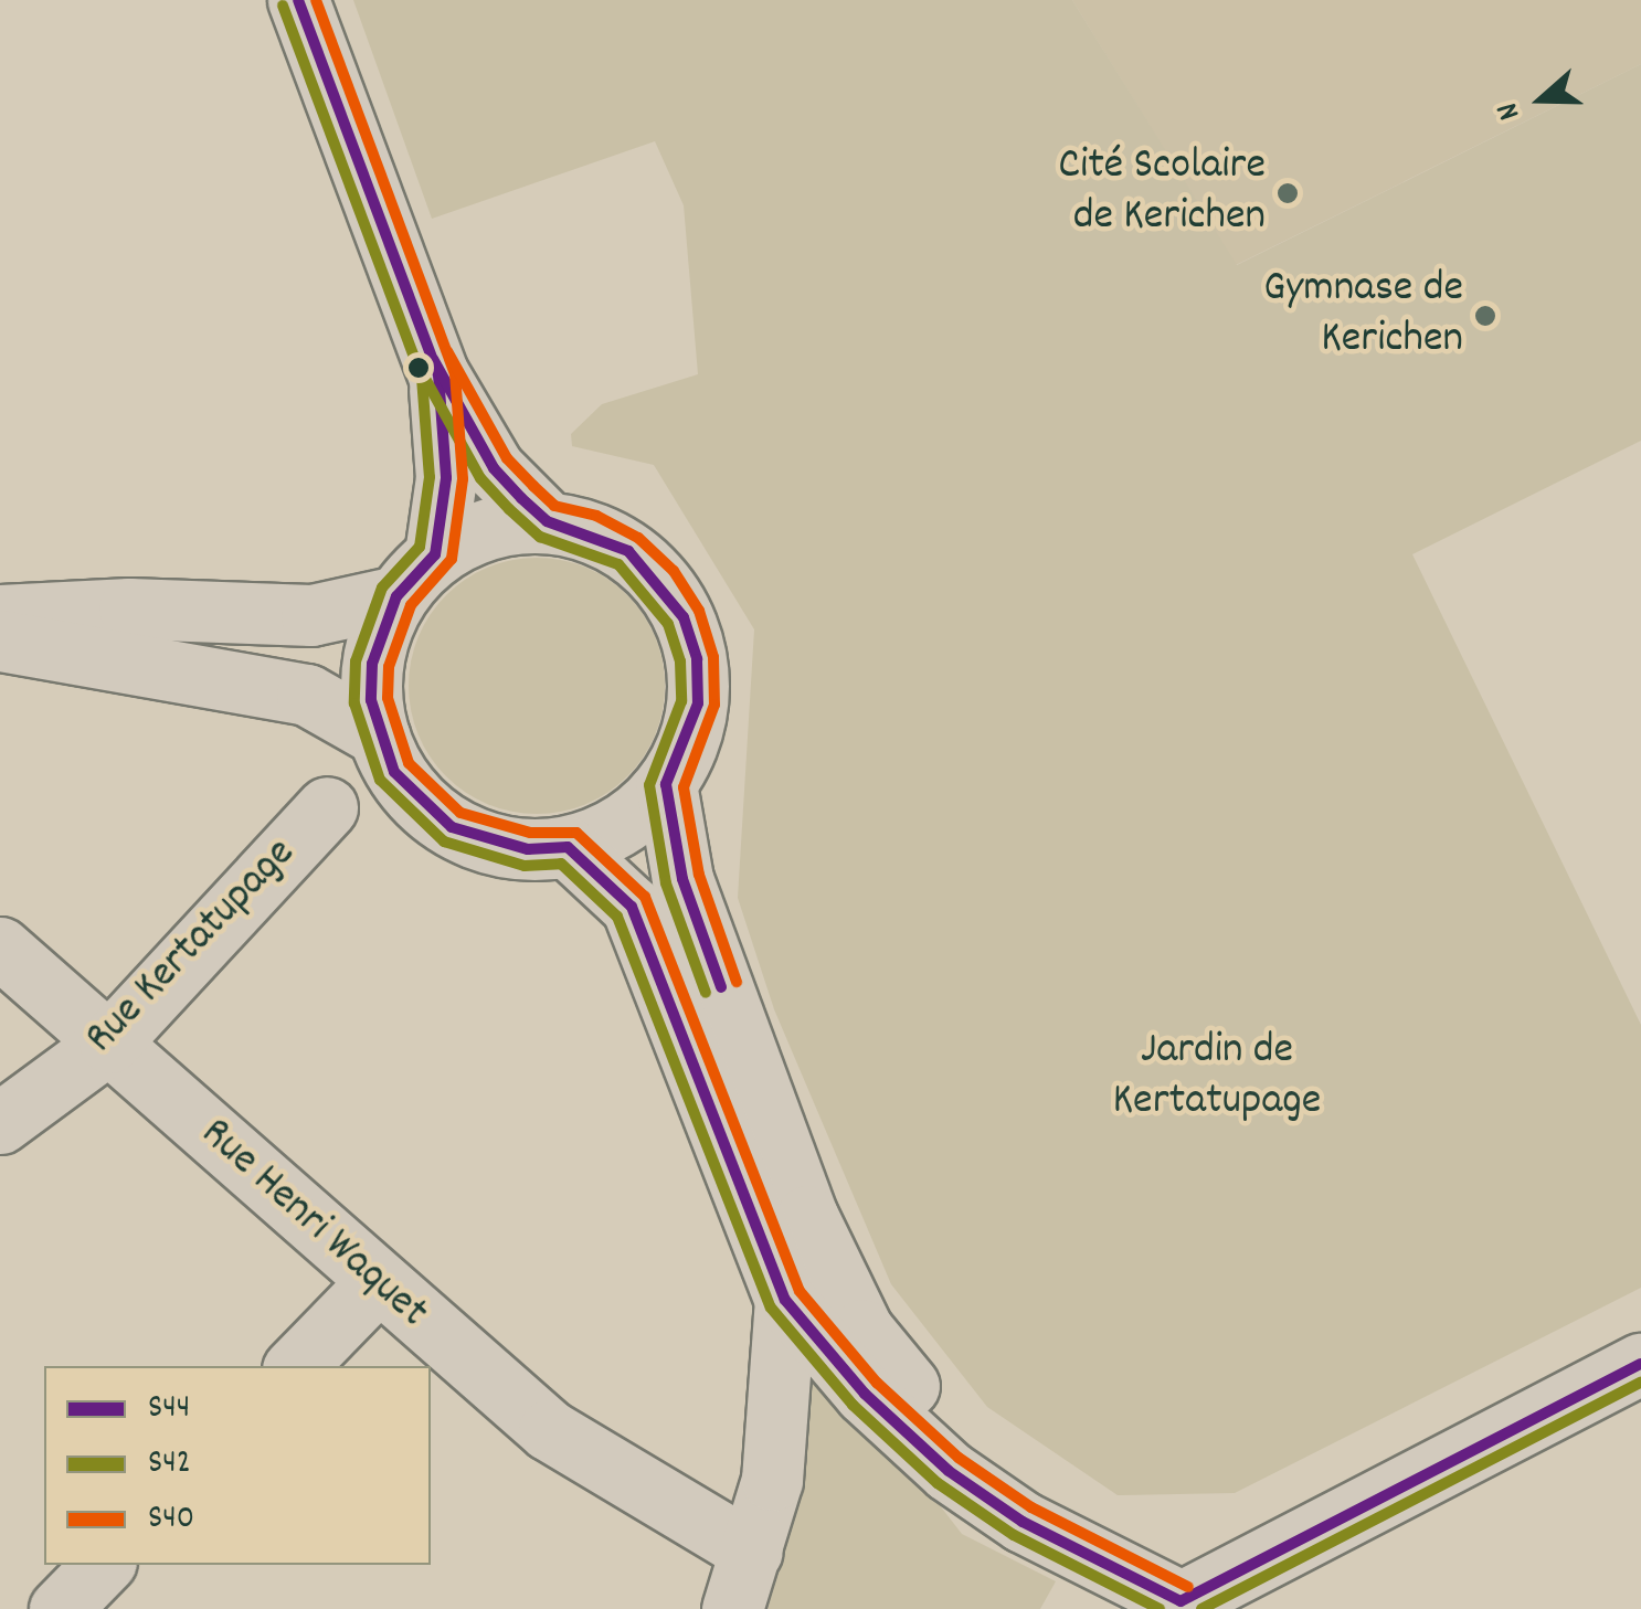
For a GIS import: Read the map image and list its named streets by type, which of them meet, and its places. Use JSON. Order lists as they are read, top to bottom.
{
  "streets": {
    "main road": ["Rue Kertatupage", "Rue Henri Waquet"]
  },
  "crossings": [
    ["Rue Kertatupage", "Rue Henri Waquet"]
  ],
  "parks": ["Jardin de Kertatupage"],
  "places": ["Cité Scolaire de Kerichen", "Gymnase de Kerichen"],
  "lines": ["transit line S44", "transit line S40", "transit line S42"],
  "legend": ["S44", "S42", "S40"],
  "north": "left"
}
